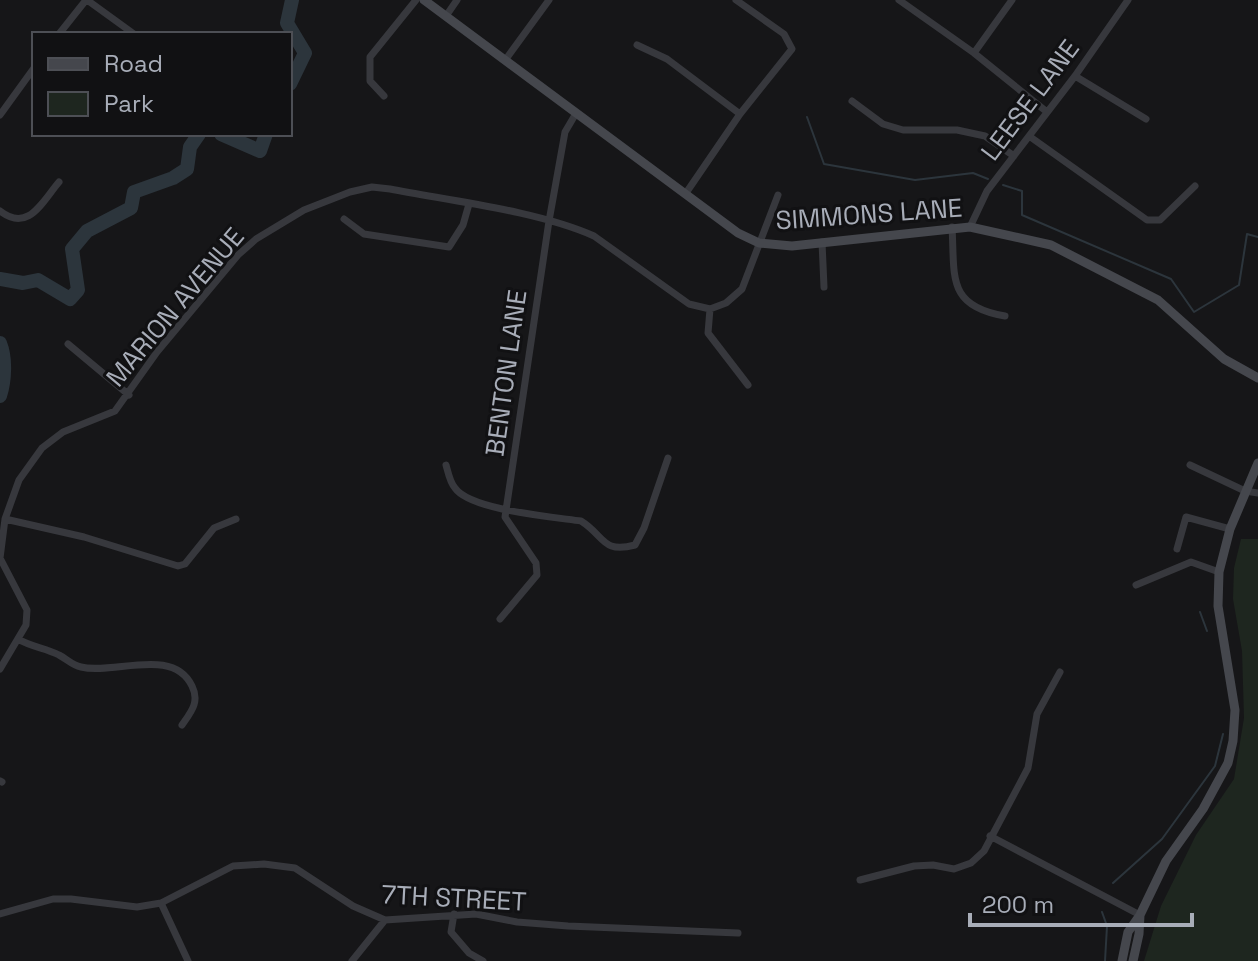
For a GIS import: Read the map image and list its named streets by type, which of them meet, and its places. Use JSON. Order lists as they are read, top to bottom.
{
  "streets": {
    "street": [
      "LEESE LANE",
      "SIMMONS LANE",
      "MARION AVENUE",
      "BENTON LANE",
      "7TH STREET"
    ]
  },
  "crossings": [
    ["LEESE LANE", "SIMMONS LANE"],
    ["SIMMONS LANE", "BENTON LANE"],
    ["MARION AVENUE", "BENTON LANE"]
  ],
  "legend": ["Road", "Park"],
  "scale_bar": "200 m"
}
